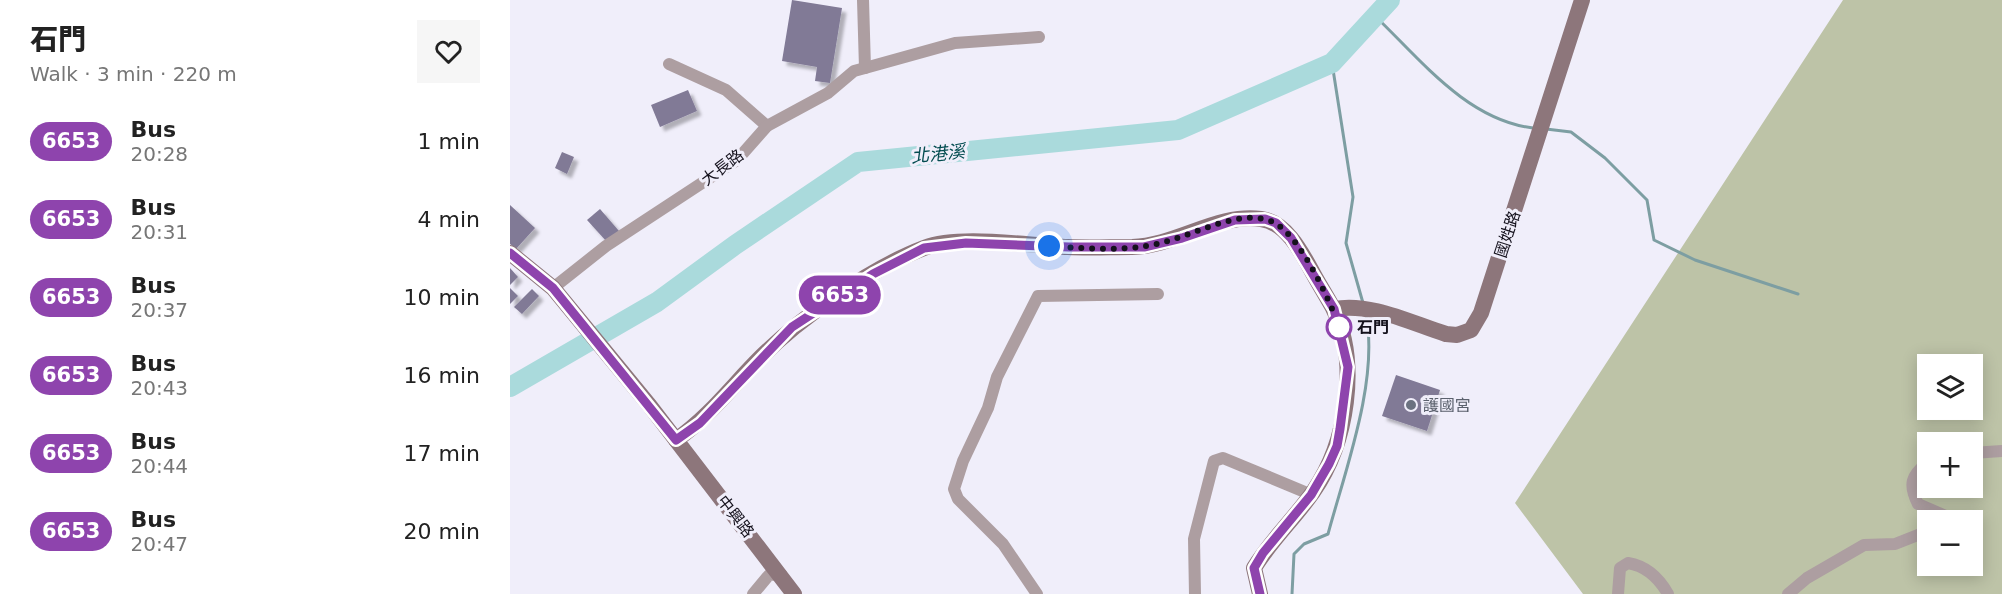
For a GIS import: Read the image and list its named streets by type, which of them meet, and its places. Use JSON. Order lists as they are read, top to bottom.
{
  "streets": {
    "street": ["大長路", "國姓路", "中興路"]
  },
  "water": ["北港溪"],
  "places": ["石門", "護國宮"],
  "lines": ["bus line 6653"],
  "page": {
    "heading": ["石門", "Walk · 3 min · 220 m"],
    "on_map": "6653",
    "list": [
      {
        "mark": "6653",
        "name": "Bus",
        "note": "20:28",
        "value": "1 min"
      },
      {
        "mark": "6653",
        "name": "Bus",
        "note": "20:31",
        "value": "4 min"
      },
      {
        "mark": "6653",
        "name": "Bus",
        "note": "20:37",
        "value": "10 min"
      },
      {
        "mark": "6653",
        "name": "Bus",
        "note": "20:43",
        "value": "16 min"
      },
      {
        "mark": "6653",
        "name": "Bus",
        "note": "20:44",
        "value": "17 min"
      },
      {
        "mark": "6653",
        "name": "Bus",
        "note": "20:47",
        "value": "20 min"
      }
    ],
    "map_buttons": ["+", "−"]
  }
}
